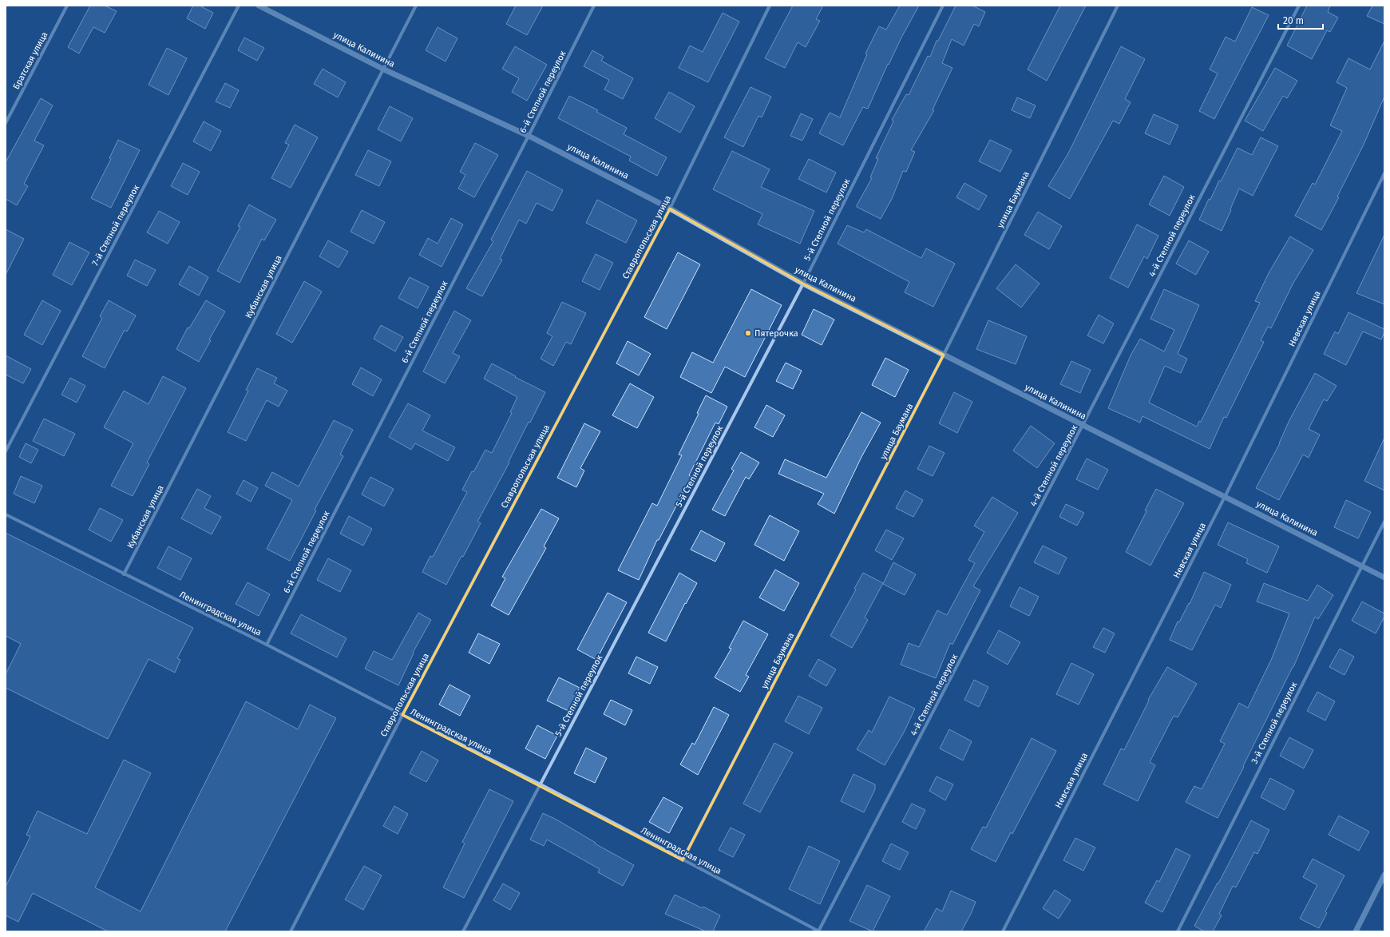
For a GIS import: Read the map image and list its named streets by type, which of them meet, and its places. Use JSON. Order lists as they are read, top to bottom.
{
  "streets": {
    "street": [
      "улица Калинина",
      "Братская улица",
      "6-й Степной переулок",
      "улица Баумана",
      "5-й Степной переулок",
      "7-й Степной переулок",
      "4-й Степной переулок",
      "Ставропольская улица",
      "Кубанская улица",
      "Невская улица",
      "Ленинградская улица",
      "3-й Степной переулок"
    ]
  },
  "crossings": [
    ["улица Калинина", "6-й Степной переулок"],
    ["улица Калинина", "улица Баумана"],
    ["улица Калинина", "5-й Степной переулок"],
    ["улица Калинина", "4-й Степной переулок"],
    ["улица Калинина", "Ставропольская улица"],
    ["улица Калинина", "Кубанская улица"],
    ["улица Калинина", "Невская улица"],
    ["улица Калинина", "3-й Степной переулок"],
    ["6-й Степной переулок", "Ленинградская улица"],
    ["улица Баумана", "Ленинградская улица"],
    ["5-й Степной переулок", "Ленинградская улица"],
    ["4-й Степной переулок", "Ленинградская улица"],
    ["Ставропольская улица", "Ленинградская улица"],
    ["Кубанская улица", "Ленинградская улица"]
  ],
  "places": ["Пятерочка"],
  "scale_bar": "20 m"
}
